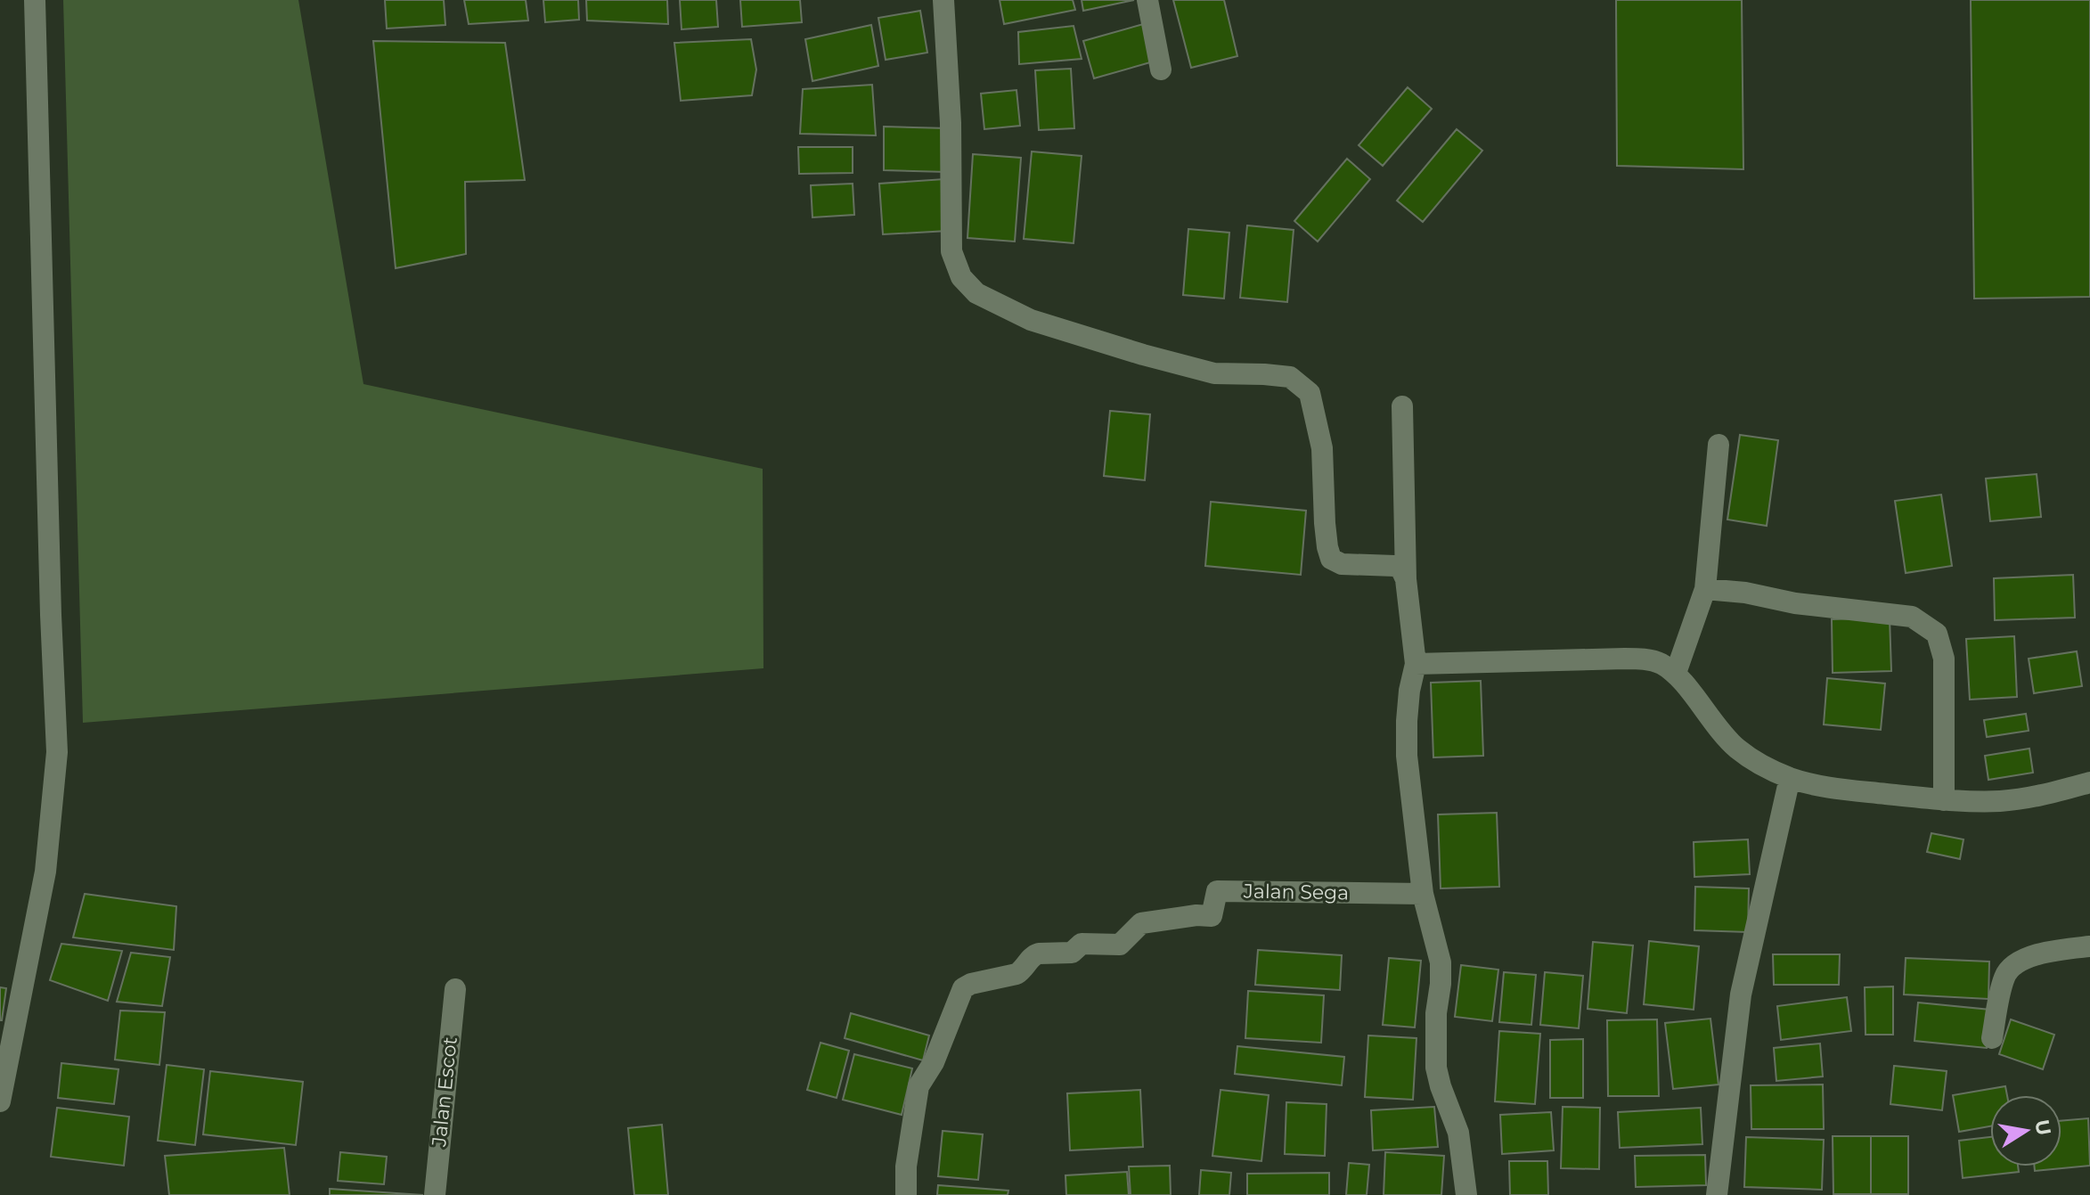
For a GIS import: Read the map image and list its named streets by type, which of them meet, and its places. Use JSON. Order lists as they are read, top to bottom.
{
  "streets": {
    "street": ["Jalan Sega", "Jalan Escot"]
  },
  "north": "right"
}
